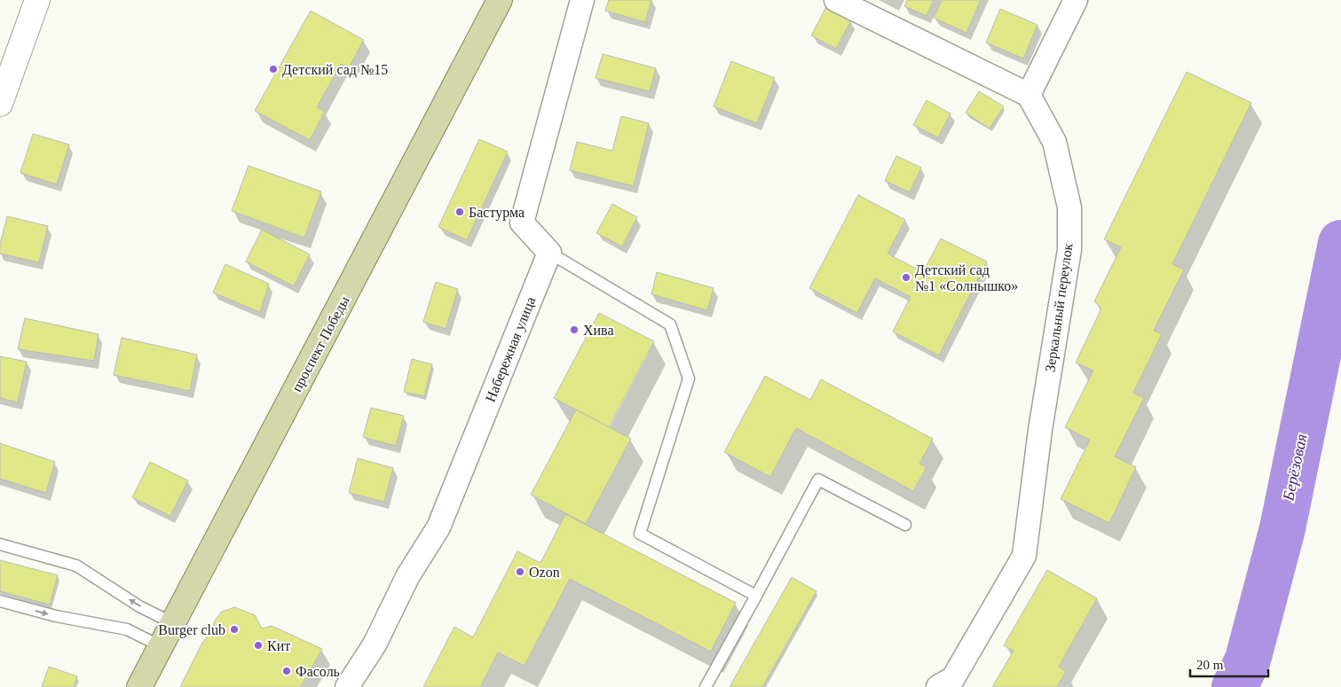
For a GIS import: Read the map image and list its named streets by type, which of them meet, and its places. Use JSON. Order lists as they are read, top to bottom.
{
  "streets": {
    "main road": ["проспект Победы"],
    "street": ["Зеркальный переулок", "Набережная улица"]
  },
  "water": ["Берёзовая"],
  "places": [
    "Детский сад №15",
    "Бастурма",
    "Детский сад №1 «Солнышко»",
    "Хива",
    "Ozon",
    "Burger club",
    "Кит",
    "Фасоль"
  ],
  "scale_bar": "20 m"
}
